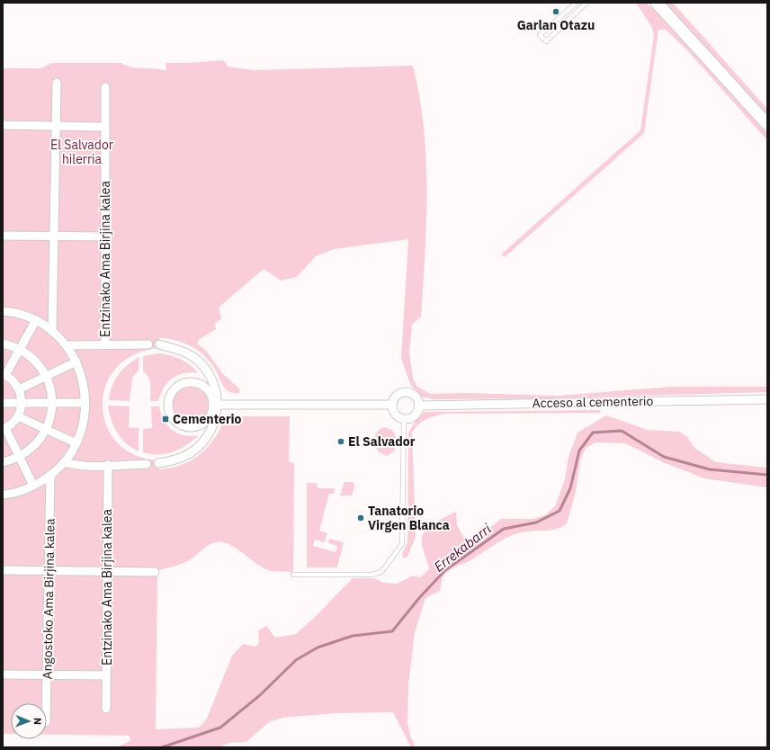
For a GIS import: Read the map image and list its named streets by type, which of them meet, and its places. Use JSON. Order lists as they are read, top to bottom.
{
  "streets": {
    "street": ["Entzinako Ama Birjina kalea", "Acceso al cementerio", "Angostoko Ama Birjina kalea"]
  },
  "water": ["Errekabarri"],
  "parks": ["El Salvador hilerria"],
  "places": {
    "other": ["Garlan Otazu", "El Salvador", "Tanatorio Virgen Blanca"],
    "transit": ["Cementerio"]
  },
  "north": "right"
}
